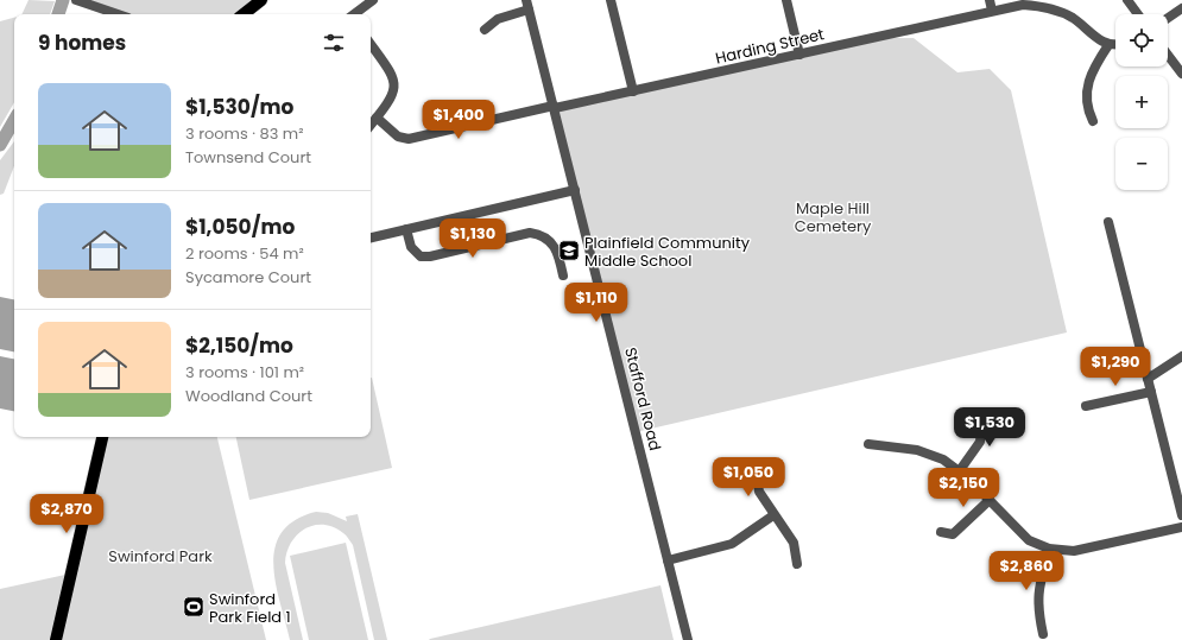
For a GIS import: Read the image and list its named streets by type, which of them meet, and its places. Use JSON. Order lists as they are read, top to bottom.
{
  "streets": {
    "street": ["Harding Street", "Stafford Road"]
  },
  "crossings": [
    ["Harding Street", "Stafford Road"]
  ],
  "parks": ["Maple Hill Cemetery", "Swinford Park"],
  "places": {
    "school or university": ["Plainfield Community Middle School"],
    "sports": ["Swinford Park Field 1"]
  },
  "page": {
    "map_buttons": ["+", "−"],
    "heading": "9 homes",
    "list": [
      {
        "name": "$1,530/mo",
        "note": "3 rooms · 83 m² · Townsend Court"
      },
      {
        "name": "$1,050/mo",
        "note": "2 rooms · 54 m² · Sycamore Court"
      },
      {
        "name": "$2,150/mo",
        "note": "3 rooms · 101 m² · Woodland Court"
      }
    ],
    "price": [
      "$1,400",
      "$1,130",
      "$1,110",
      "$1,290",
      "$1,530",
      "$1,050",
      "$2,150",
      "$2,870",
      "$2,860"
    ]
  }
}
